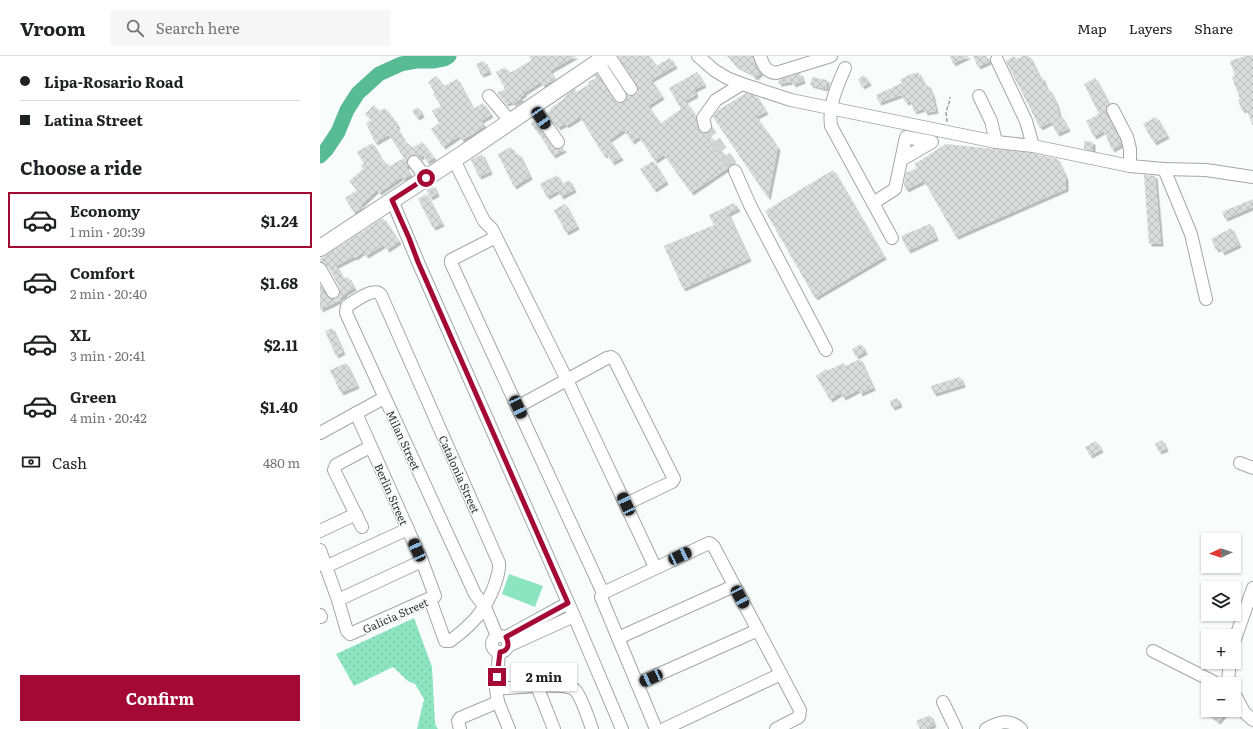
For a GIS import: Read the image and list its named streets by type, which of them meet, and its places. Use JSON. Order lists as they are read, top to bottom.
{
  "streets": {
    "street": [
      "Milan Street",
      "Catalonia Street",
      "Berlin Street",
      "Galicia Street"
    ]
  },
  "crossings": [
    ["Milan Street", "Catalonia Street"],
    ["Catalonia Street", "Berlin Street"],
    ["Berlin Street", "Galicia Street"]
  ],
  "north": "left",
  "page": {
    "header": "Vroom",
    "search": "Search here",
    "nav": ["Map", "Layers", "Share"],
    "banner": ["Lipa-Rosario Road", "Latina Street"],
    "heading": "Choose a ride",
    "list": [
      {
        "name": "Economy",
        "note": "1 min · 20:39",
        "value": "$1.24"
      },
      {
        "name": "Comfort",
        "note": "2 min · 20:40",
        "value": "$1.68"
      },
      {
        "name": "XL",
        "note": "3 min · 20:41",
        "value": "$2.11"
      },
      {
        "name": "Green",
        "note": "4 min · 20:42",
        "value": "$1.40"
      }
    ],
    "pay": ["Cash", "480 m"],
    "map_buttons": ["+", "−"],
    "bubble": "2 min",
    "buttons": "Confirm"
  }
}
